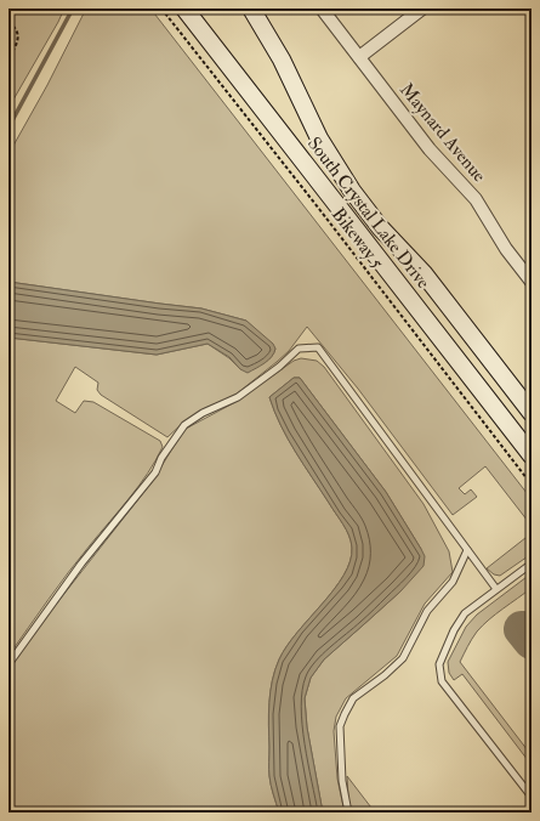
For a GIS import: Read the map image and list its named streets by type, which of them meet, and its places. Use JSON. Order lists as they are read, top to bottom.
{
  "streets": {
    "main road": ["South Crystal Lake Drive"],
    "street": ["Maynard Avenue"],
    "path": ["Bikeway 5"]
  }
}
